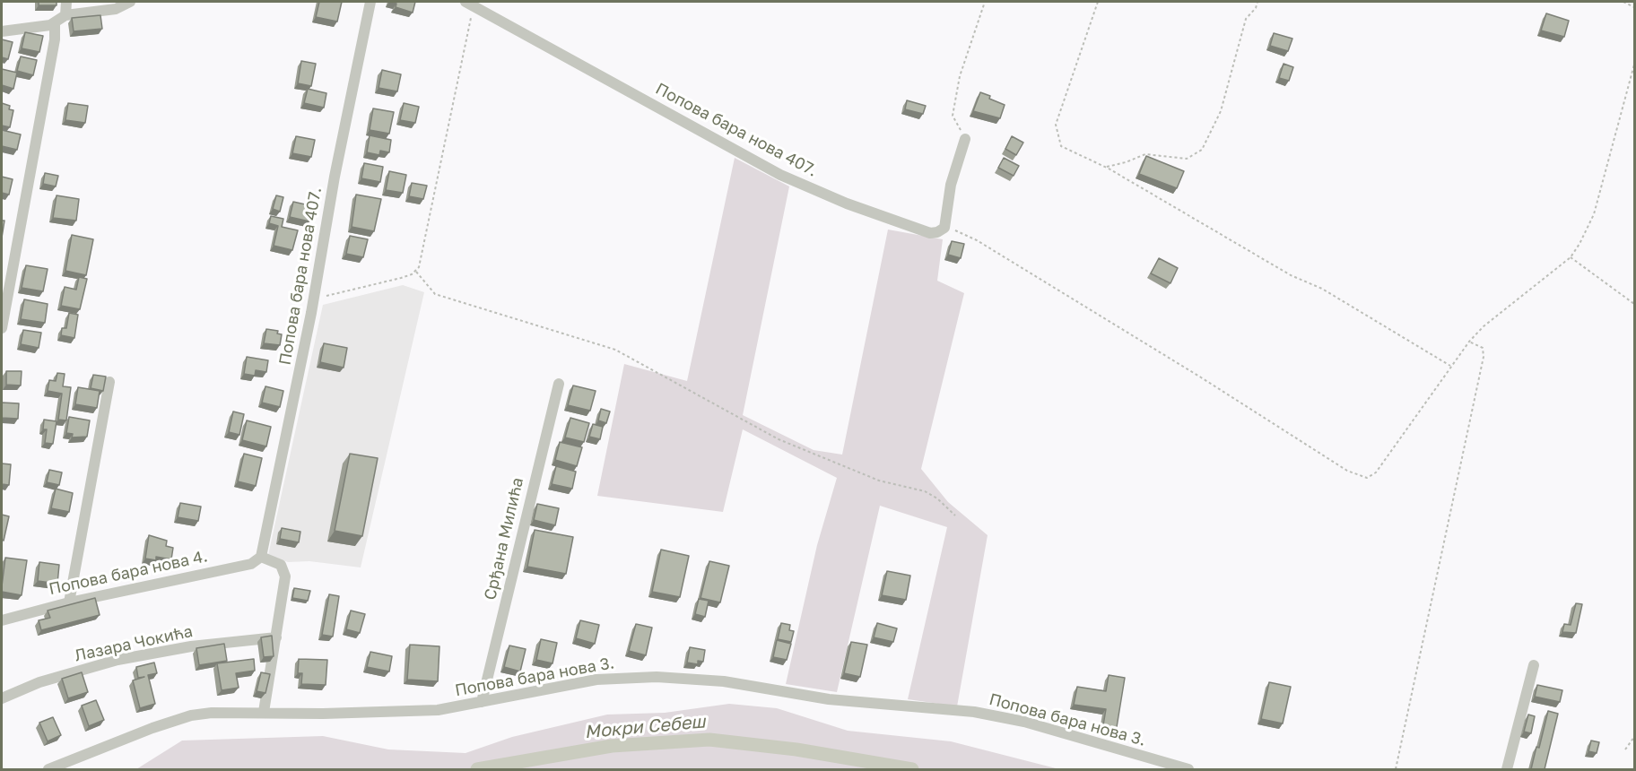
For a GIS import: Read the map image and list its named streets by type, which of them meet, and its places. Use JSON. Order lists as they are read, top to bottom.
{
  "streets": {
    "street": [
      "Попова бара нова 407.",
      "Срђана Милића",
      "Попова бара нова 4.",
      "Лазара Чокића",
      "Попова бара нова 3."
    ]
  },
  "crossings": [
    ["Попова бара нова 407.", "Попова бара нова 4."],
    ["Срђана Милића", "Попова бара нова 3."]
  ],
  "water": ["Мокри Себеш"]
}
